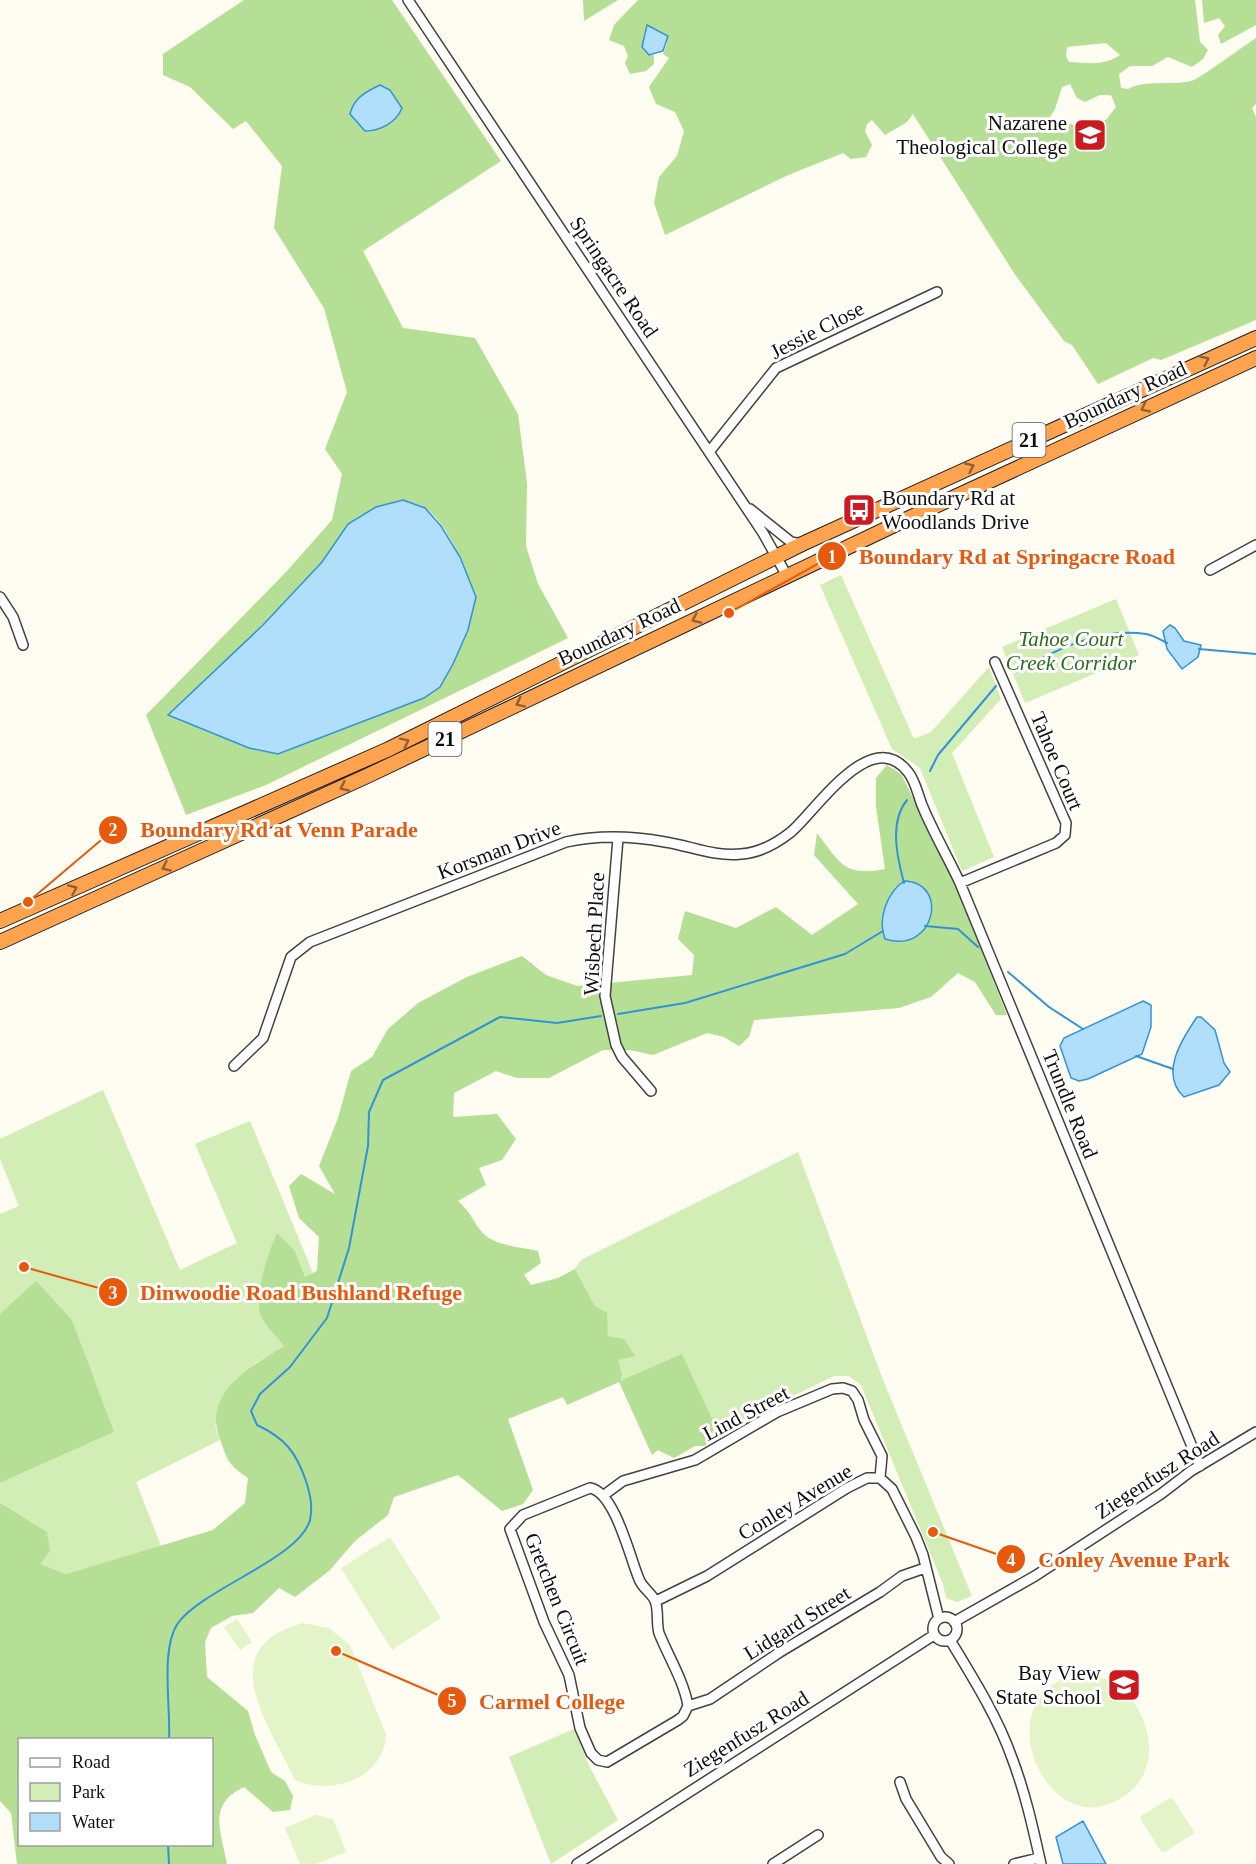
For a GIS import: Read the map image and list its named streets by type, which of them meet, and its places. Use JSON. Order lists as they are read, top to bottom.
{
  "streets": {
    "highway": ["Boundary Road", "21"],
    "street": [
      "Springacre Road",
      "Jessie Close",
      "Tahoe Court",
      "Korsman Drive",
      "Wisbech Place",
      "Trundle Road",
      "Lind Street",
      "Ziegenfusz Road",
      "Conley Avenue",
      "Gretchen Circuit",
      "Lidgard Street"
    ]
  },
  "crossings": [
    ["Springacre Road", "Jessie Close"],
    ["Springacre Road", "Boundary Road"],
    ["Tahoe Court", "Trundle Road"],
    ["Korsman Drive", "Wisbech Place"],
    ["Korsman Drive", "Trundle Road"],
    ["Trundle Road", "Ziegenfusz Road"],
    ["Lind Street", "Conley Avenue"],
    ["Lind Street", "Gretchen Circuit"],
    ["Ziegenfusz Road", "Conley Avenue"],
    ["Conley Avenue", "Lidgard Street"],
    ["Gretchen Circuit", "Lidgard Street"]
  ],
  "parks": ["Tahoe Court Creek Corridor"],
  "places": {
    "school or university": ["Nazarene Theological College", "Bay View State School"],
    "bus stop": ["Boundary Rd at Woodlands Drive"],
    "other": [
      "Boundary Rd at Springacre Road",
      "Boundary Rd at Venn Parade",
      "Dinwoodie Road Bushland Refuge",
      "Conley Avenue Park",
      "Carmel College"
    ]
  },
  "legend": ["Road", "Park", "Water"]
}
